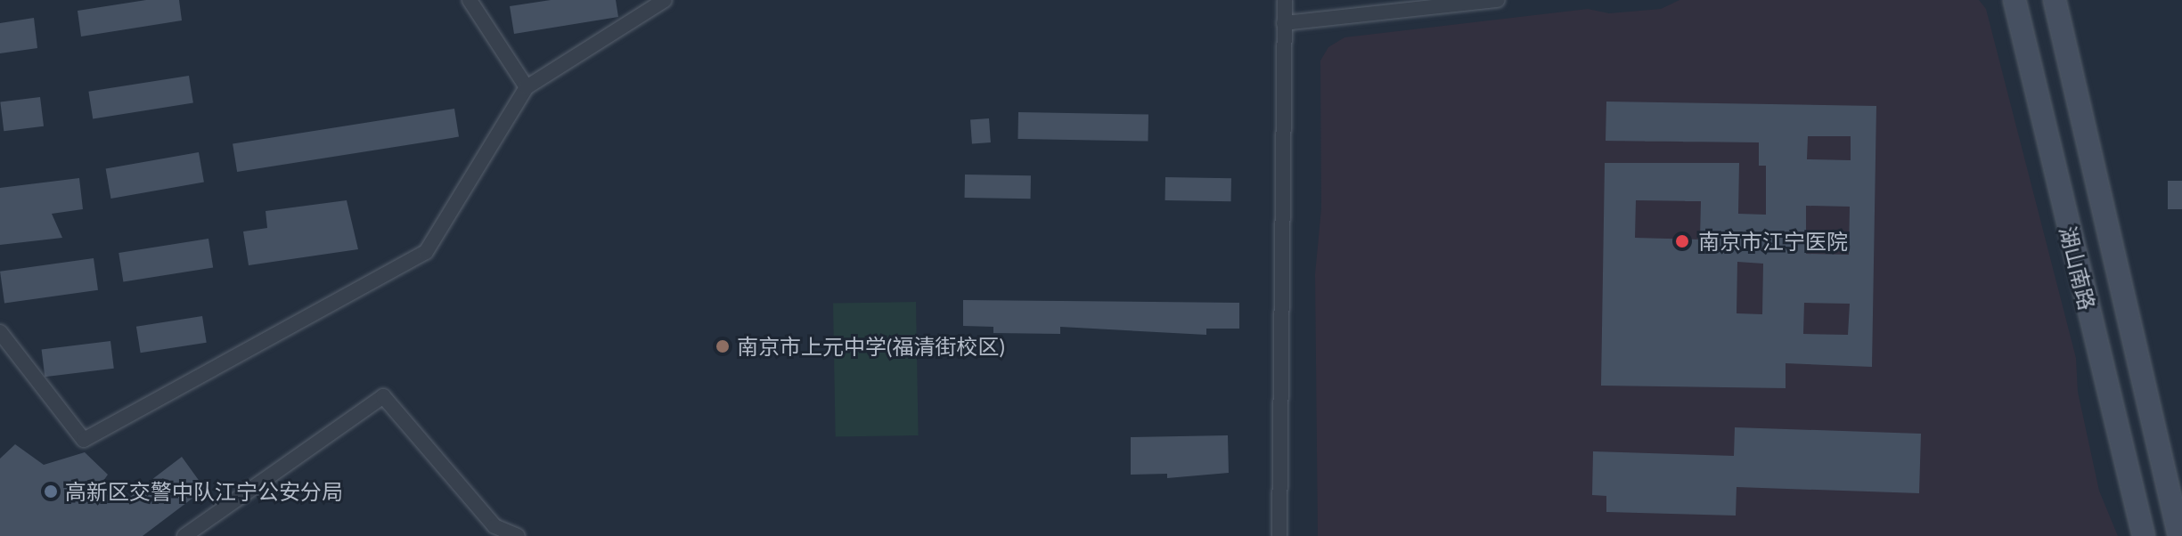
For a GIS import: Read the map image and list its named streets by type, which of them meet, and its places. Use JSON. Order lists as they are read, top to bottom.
{
  "streets": {
    "main road": ["湖山南路"]
  },
  "places": ["南京市江宁医院", "南京市上元中学(福清街校区)", "高新区交警中队江宁公安分局"]
}
